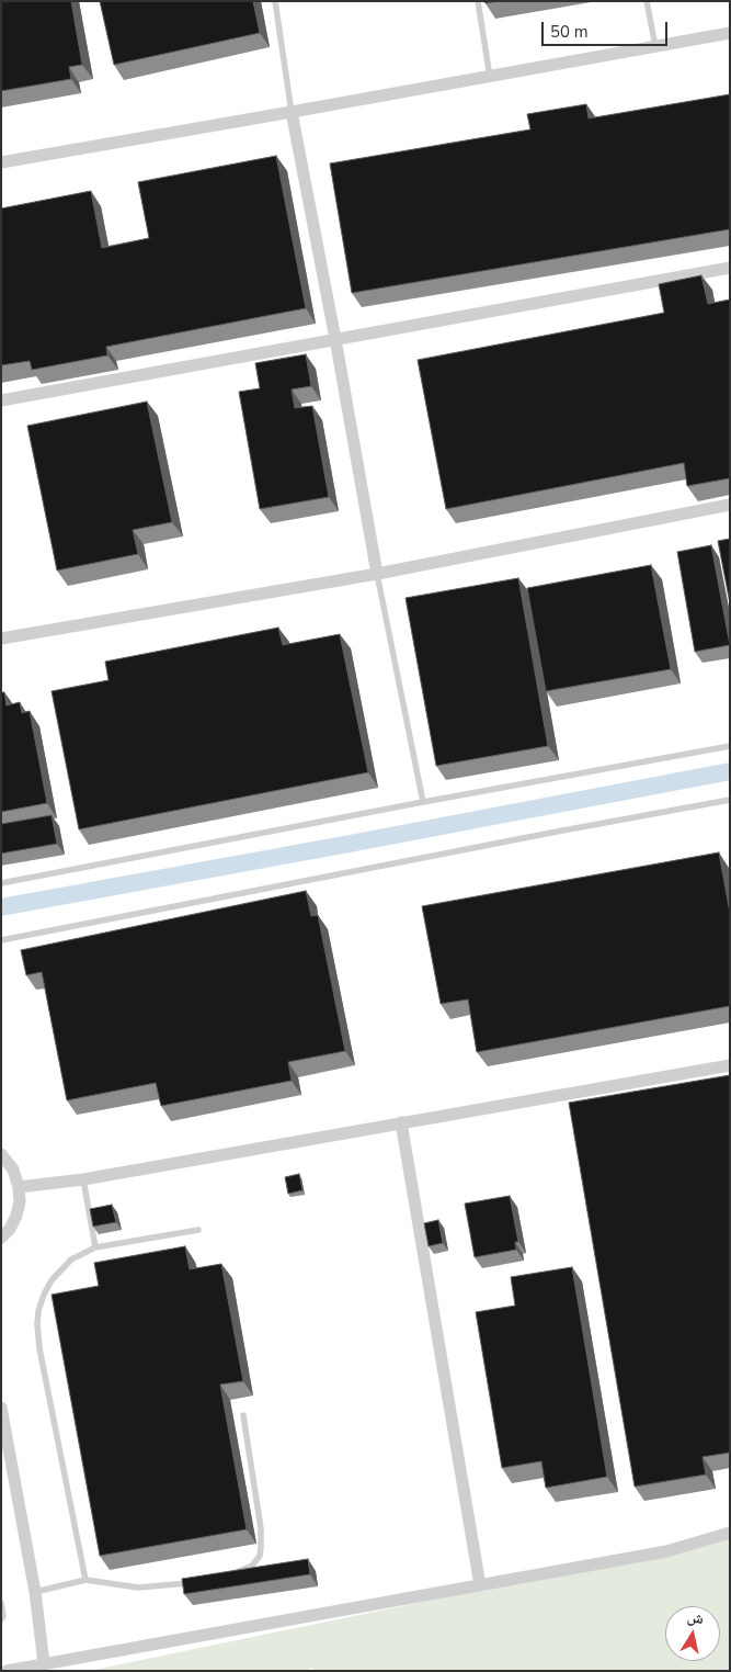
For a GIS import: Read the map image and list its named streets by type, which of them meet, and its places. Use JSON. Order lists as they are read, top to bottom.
{
  "scale_bar": "50 m",
  "north": "top"
}
